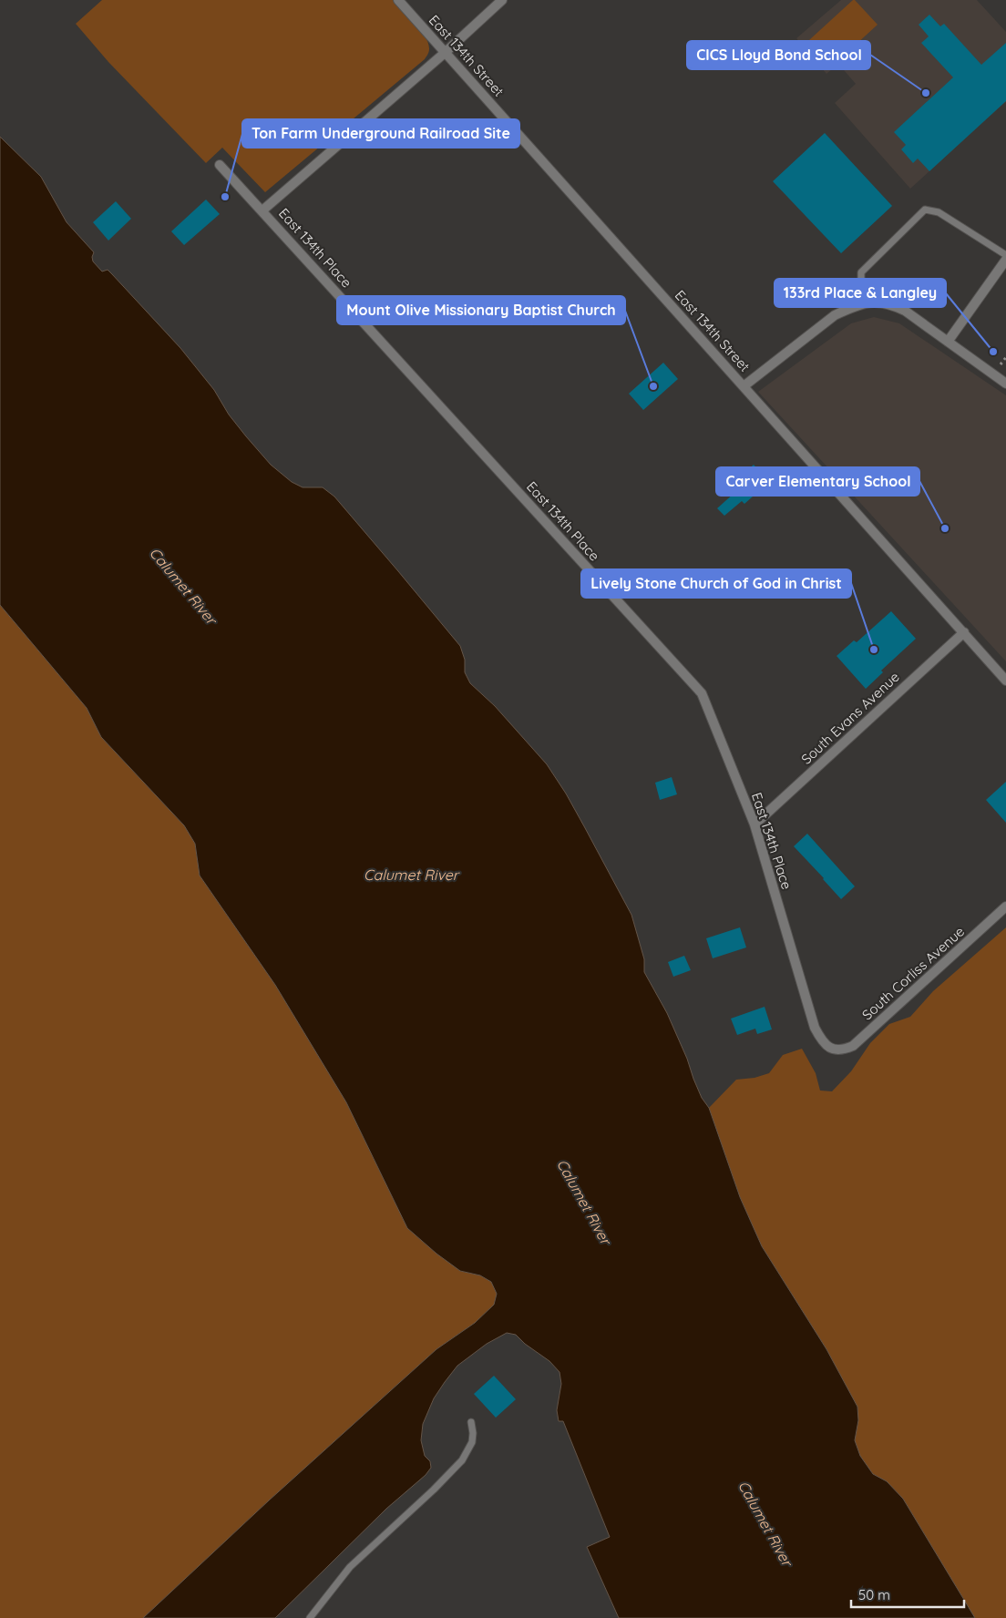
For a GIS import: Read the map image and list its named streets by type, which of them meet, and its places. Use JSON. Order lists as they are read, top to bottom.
{
  "streets": {
    "street": [
      "East 134th Street",
      "East 134th Place",
      "South Evans Avenue",
      "South Corliss Avenue"
    ]
  },
  "crossings": [
    ["East 134th Street", "South Evans Avenue"],
    ["East 134th Place", "South Evans Avenue"],
    ["East 134th Place", "South Corliss Avenue"]
  ],
  "water": ["Calumet River"],
  "places": [
    "CICS Lloyd Bond School",
    "Ton Farm Underground Railroad Site",
    "133rd Place & Langley",
    "Mount Olive Missionary Baptist Church",
    "Carver Elementary School",
    "Lively Stone Church of God in Christ"
  ],
  "scale_bar": "50 m"
}
